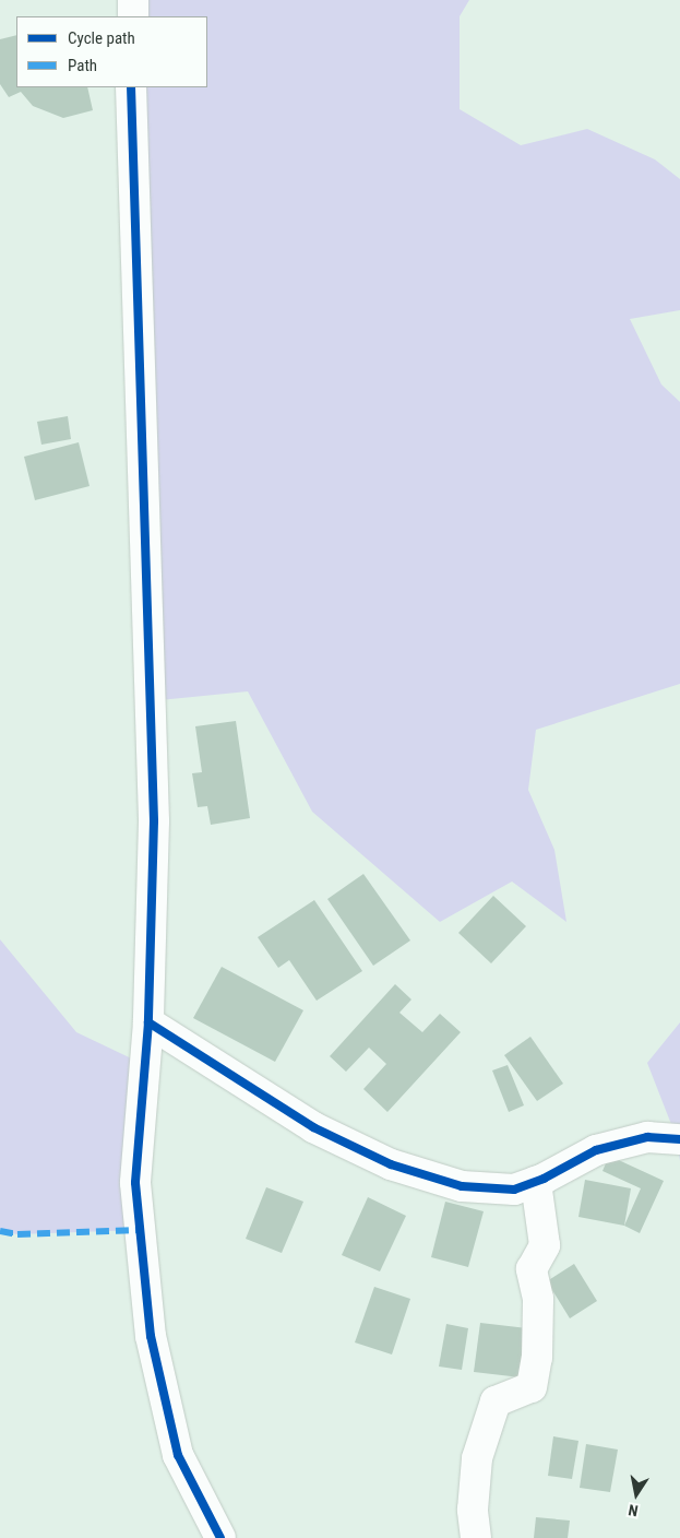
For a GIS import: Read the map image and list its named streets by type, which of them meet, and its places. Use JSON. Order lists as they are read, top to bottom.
{
  "legend": ["Cycle path", "Path"],
  "north": "bottom"
}
